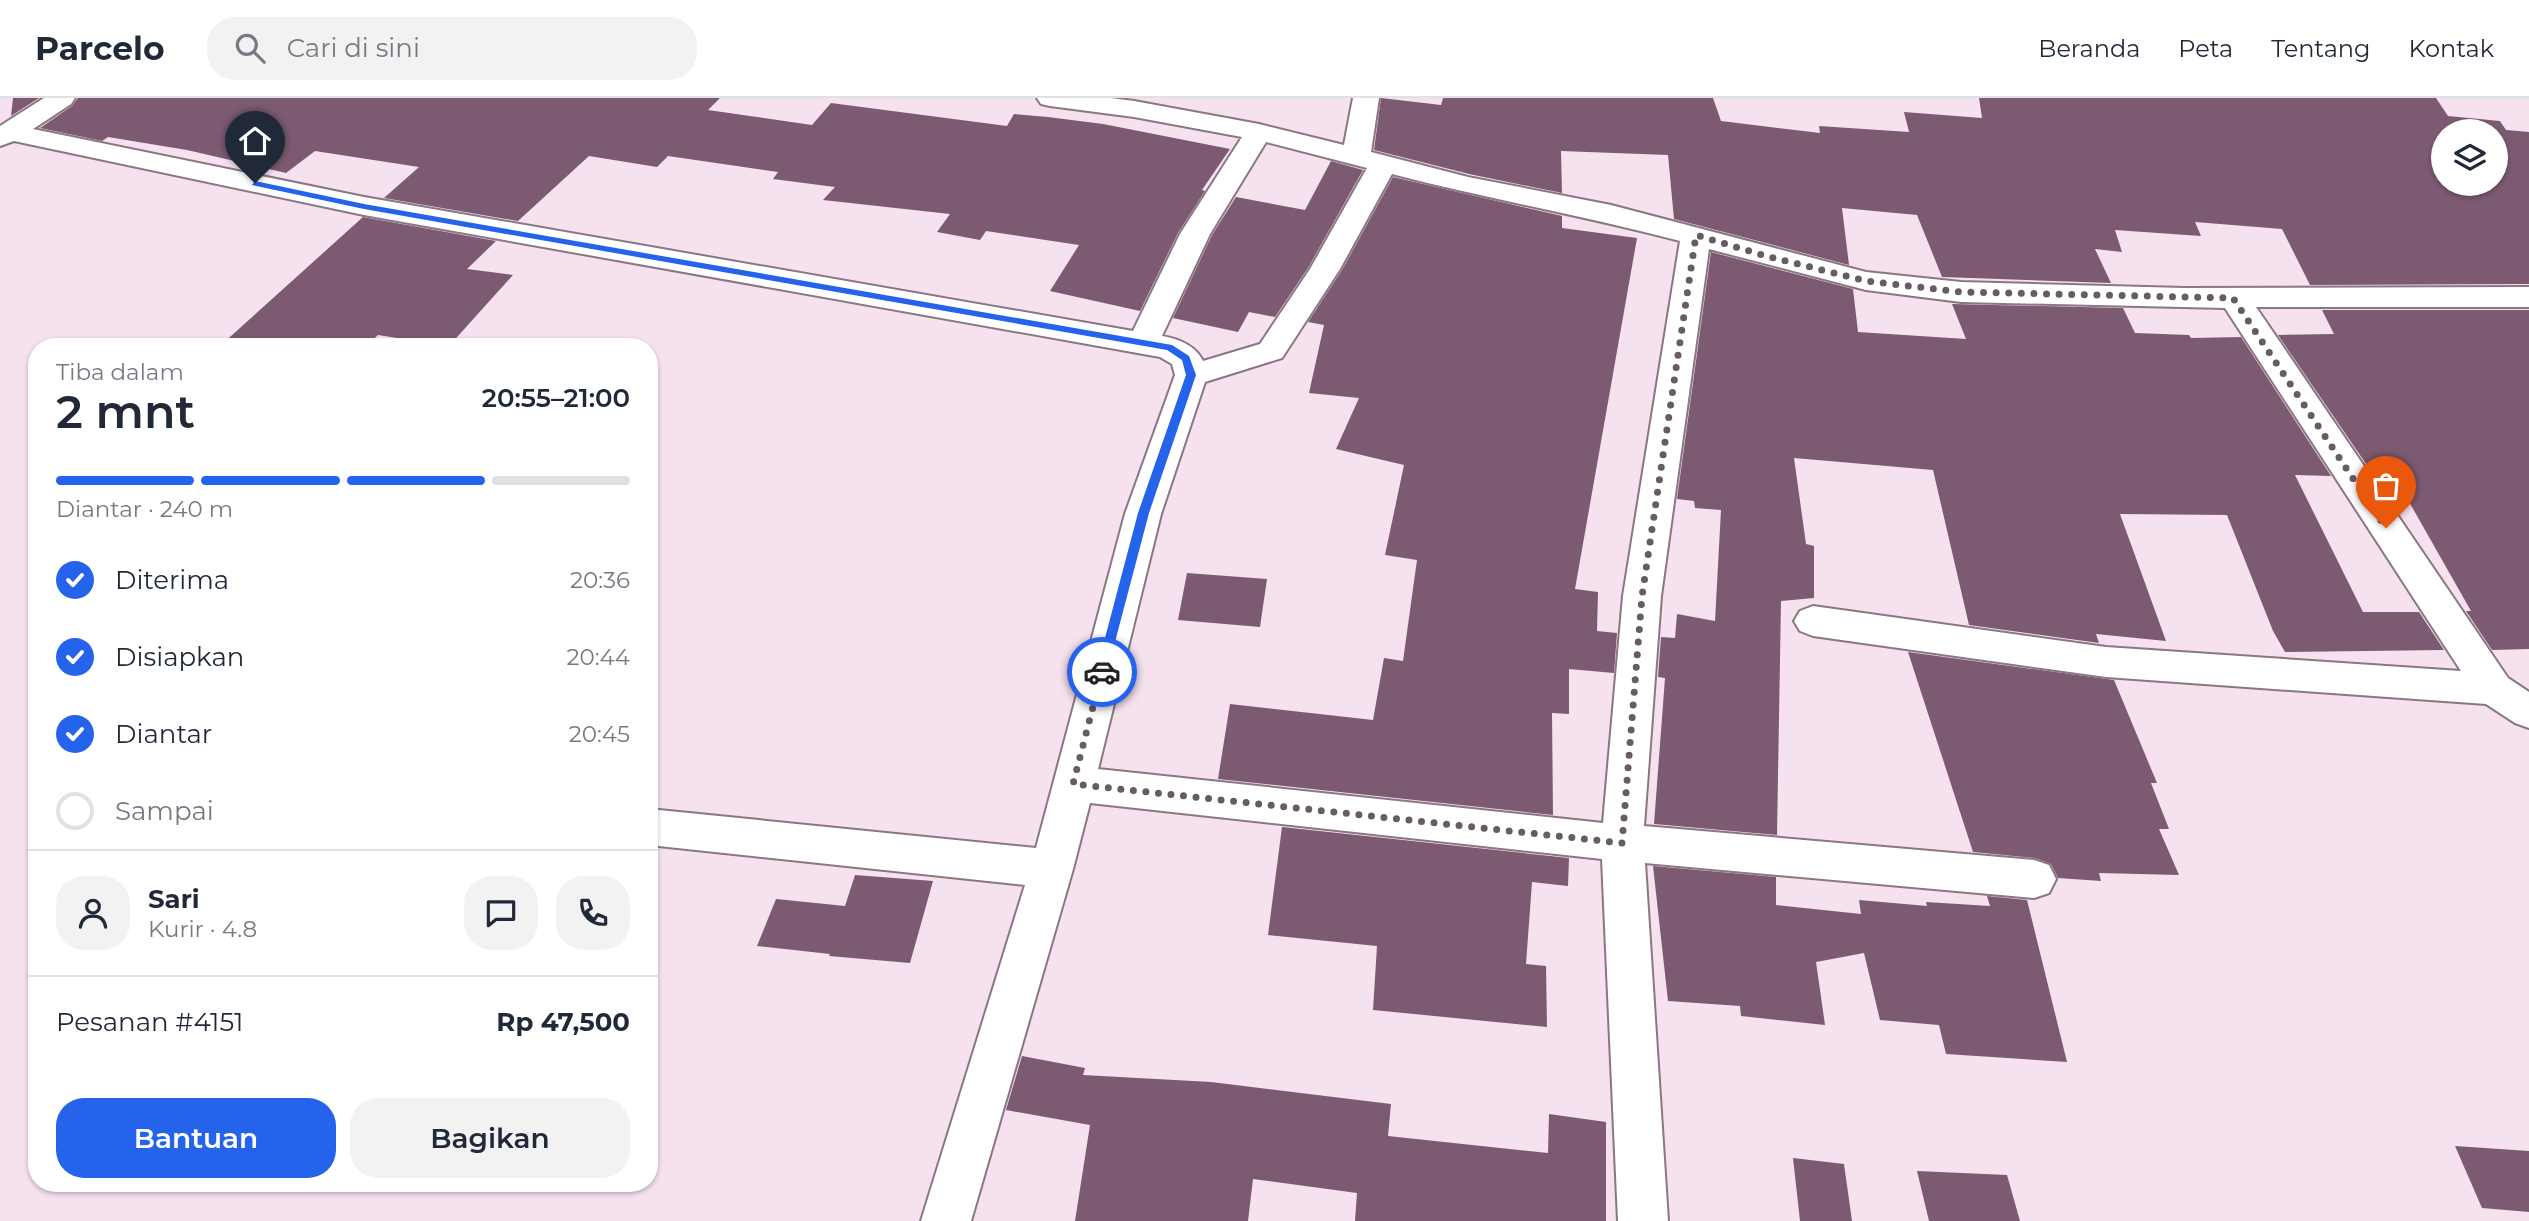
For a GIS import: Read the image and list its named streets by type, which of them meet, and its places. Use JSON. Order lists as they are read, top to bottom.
{
  "page": {
    "header": "Parcelo",
    "search": "Cari di sini",
    "nav": [
      "Beranda",
      "Peta",
      "Tentang",
      "Kontak"
    ],
    "heading": ["2 mnt", "Tiba dalam", "20:55–21:00"],
    "panel": [
      "Sari",
      "Kurir · 4.8",
      "Pesanan #4151",
      "Rp 47,500"
    ],
    "bar": "Diantar · 240 m",
    "list": [
      ["Diterima", "20:36"],
      ["Disiapkan", "20:44"],
      ["Diantar", "20:45"],
      "Sampai"
    ],
    "buttons": ["Bantuan", "Bagikan"]
  }
}
